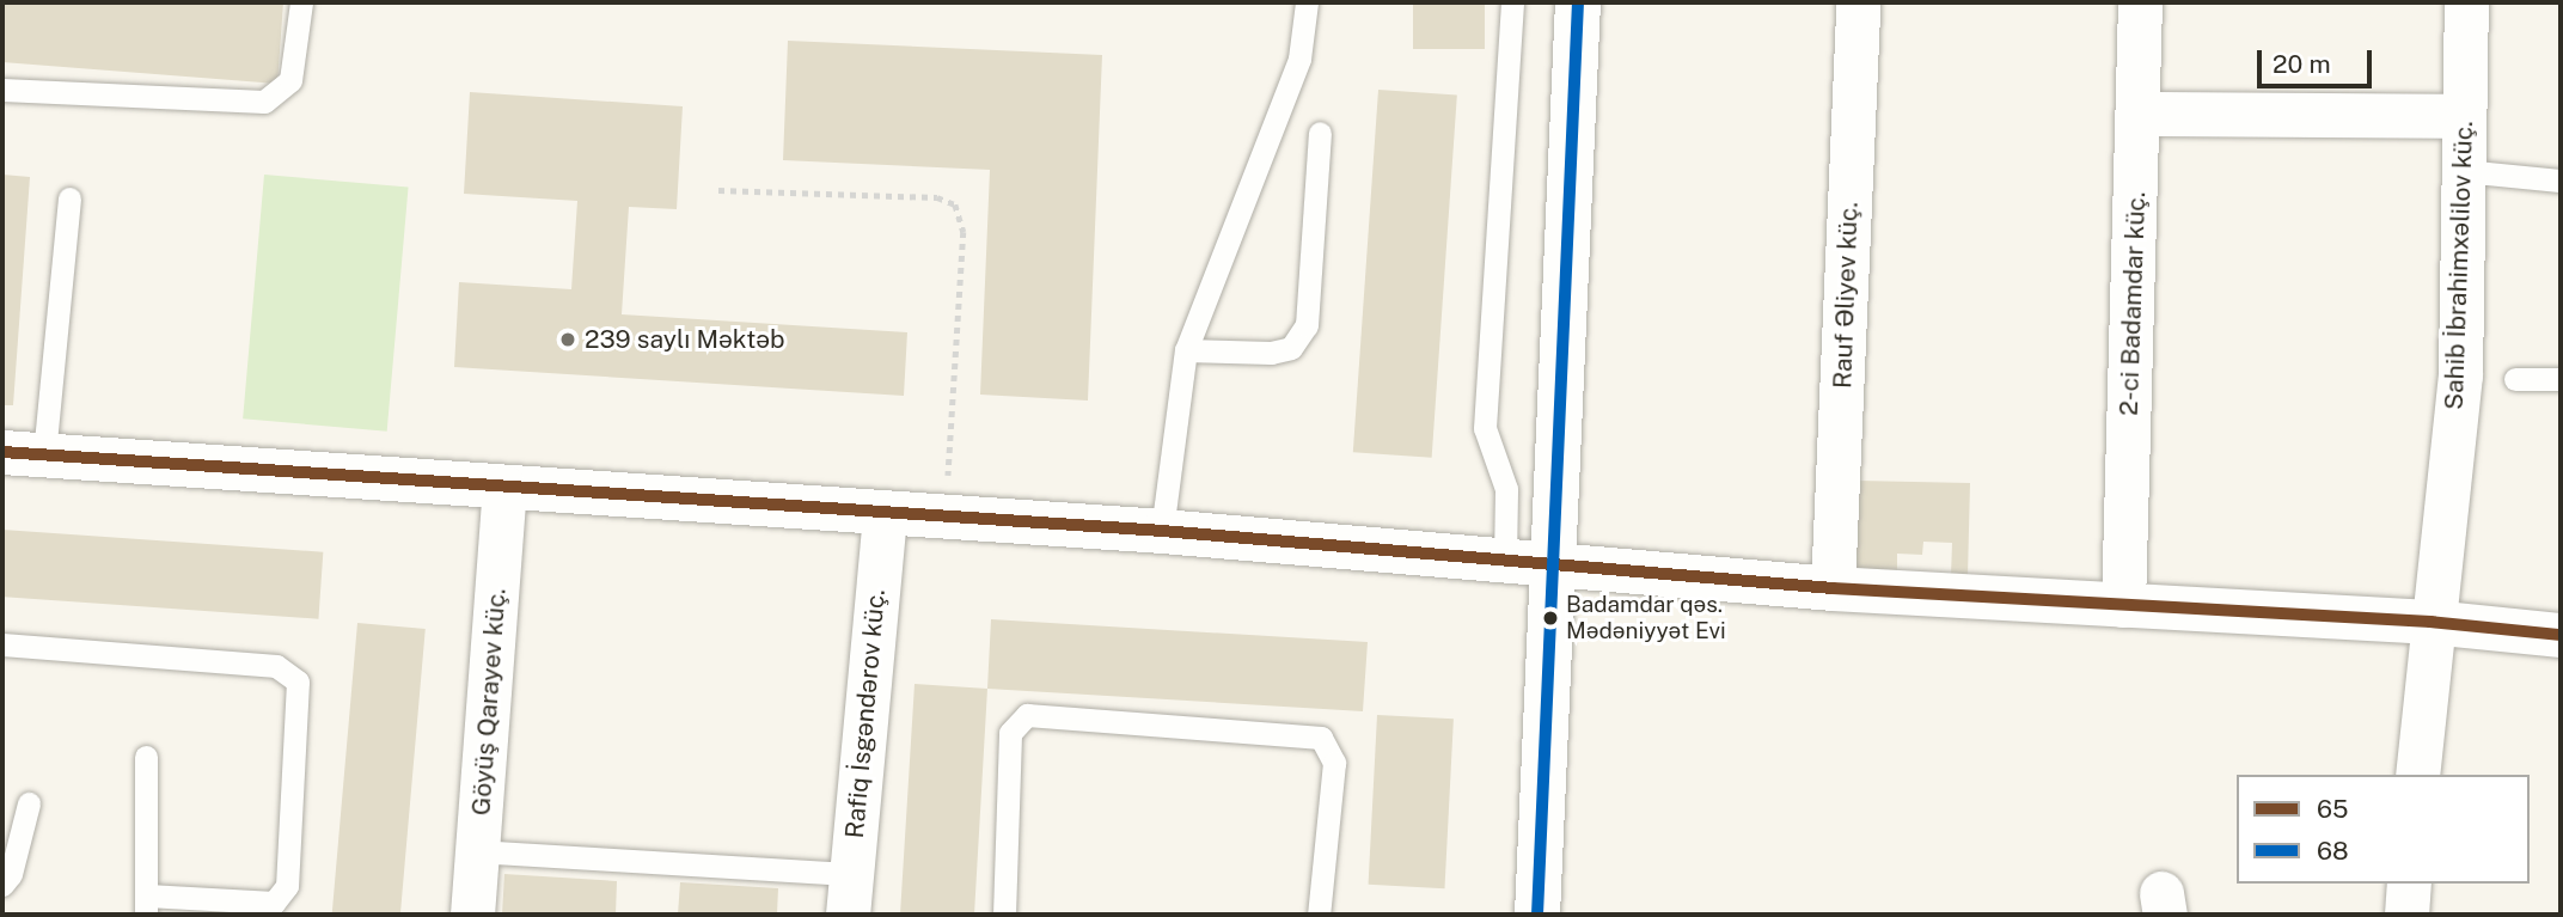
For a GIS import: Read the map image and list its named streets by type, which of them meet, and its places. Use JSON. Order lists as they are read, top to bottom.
{
  "streets": {
    "street": [
      "Sahib İbrahimxəlilov küç.",
      "Rauf Əliyev küç.",
      "2-ci Badamdar küç.",
      "Göyüş Qarayev küç.",
      "Rafiq İsgəndərov küç."
    ]
  },
  "places": ["239 saylı Məktəb", "Badamdar qəs. Mədəniyyət Evi"],
  "lines": ["transit line 68", "transit line 65"],
  "legend": ["65", "68"],
  "scale_bar": "20 m"
}
